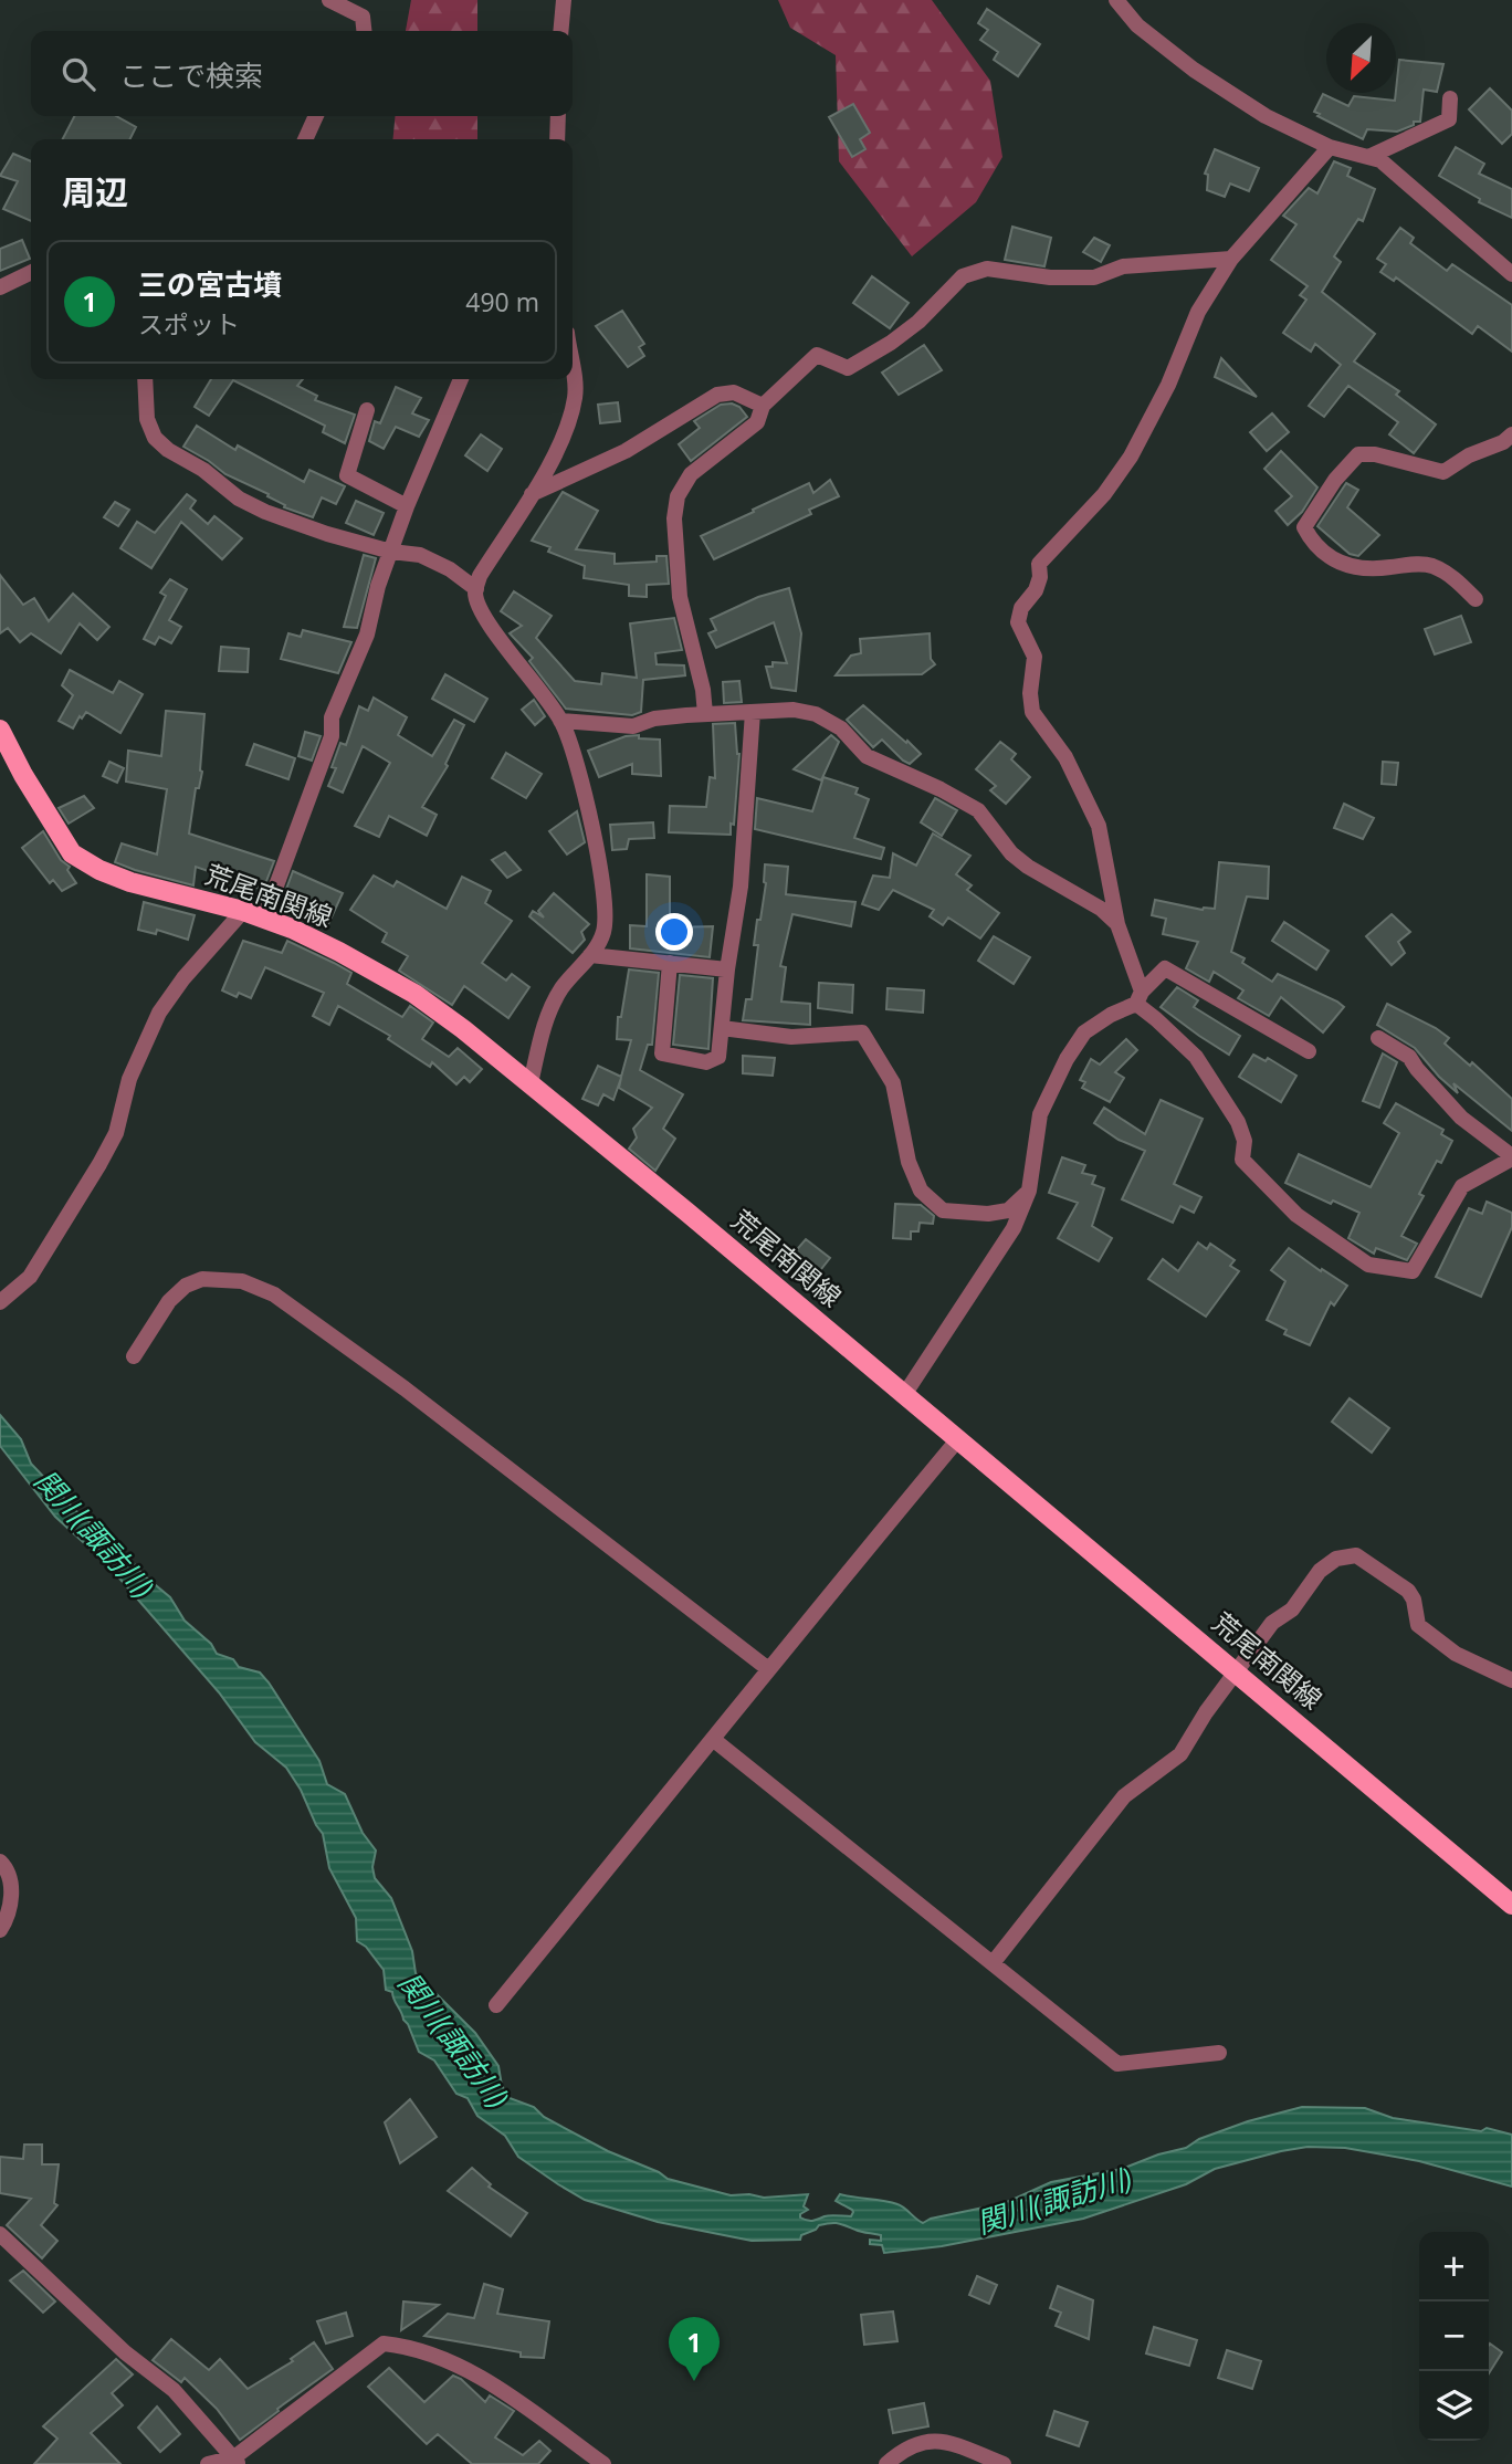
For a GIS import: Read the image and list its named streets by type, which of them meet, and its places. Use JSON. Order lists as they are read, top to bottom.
{
  "streets": {
    "main road": ["荒尾南関線"]
  },
  "water": ["関川(諏訪川)"],
  "north": "bottom left",
  "page": {
    "search": "ここで検索",
    "heading": "周辺",
    "list": [
      {
        "mark": "1",
        "name": "三の宮古墳",
        "note": "スポット",
        "value": "490 m"
      }
    ],
    "map_buttons": ["+", "−"],
    "pins": "1"
  }
}
